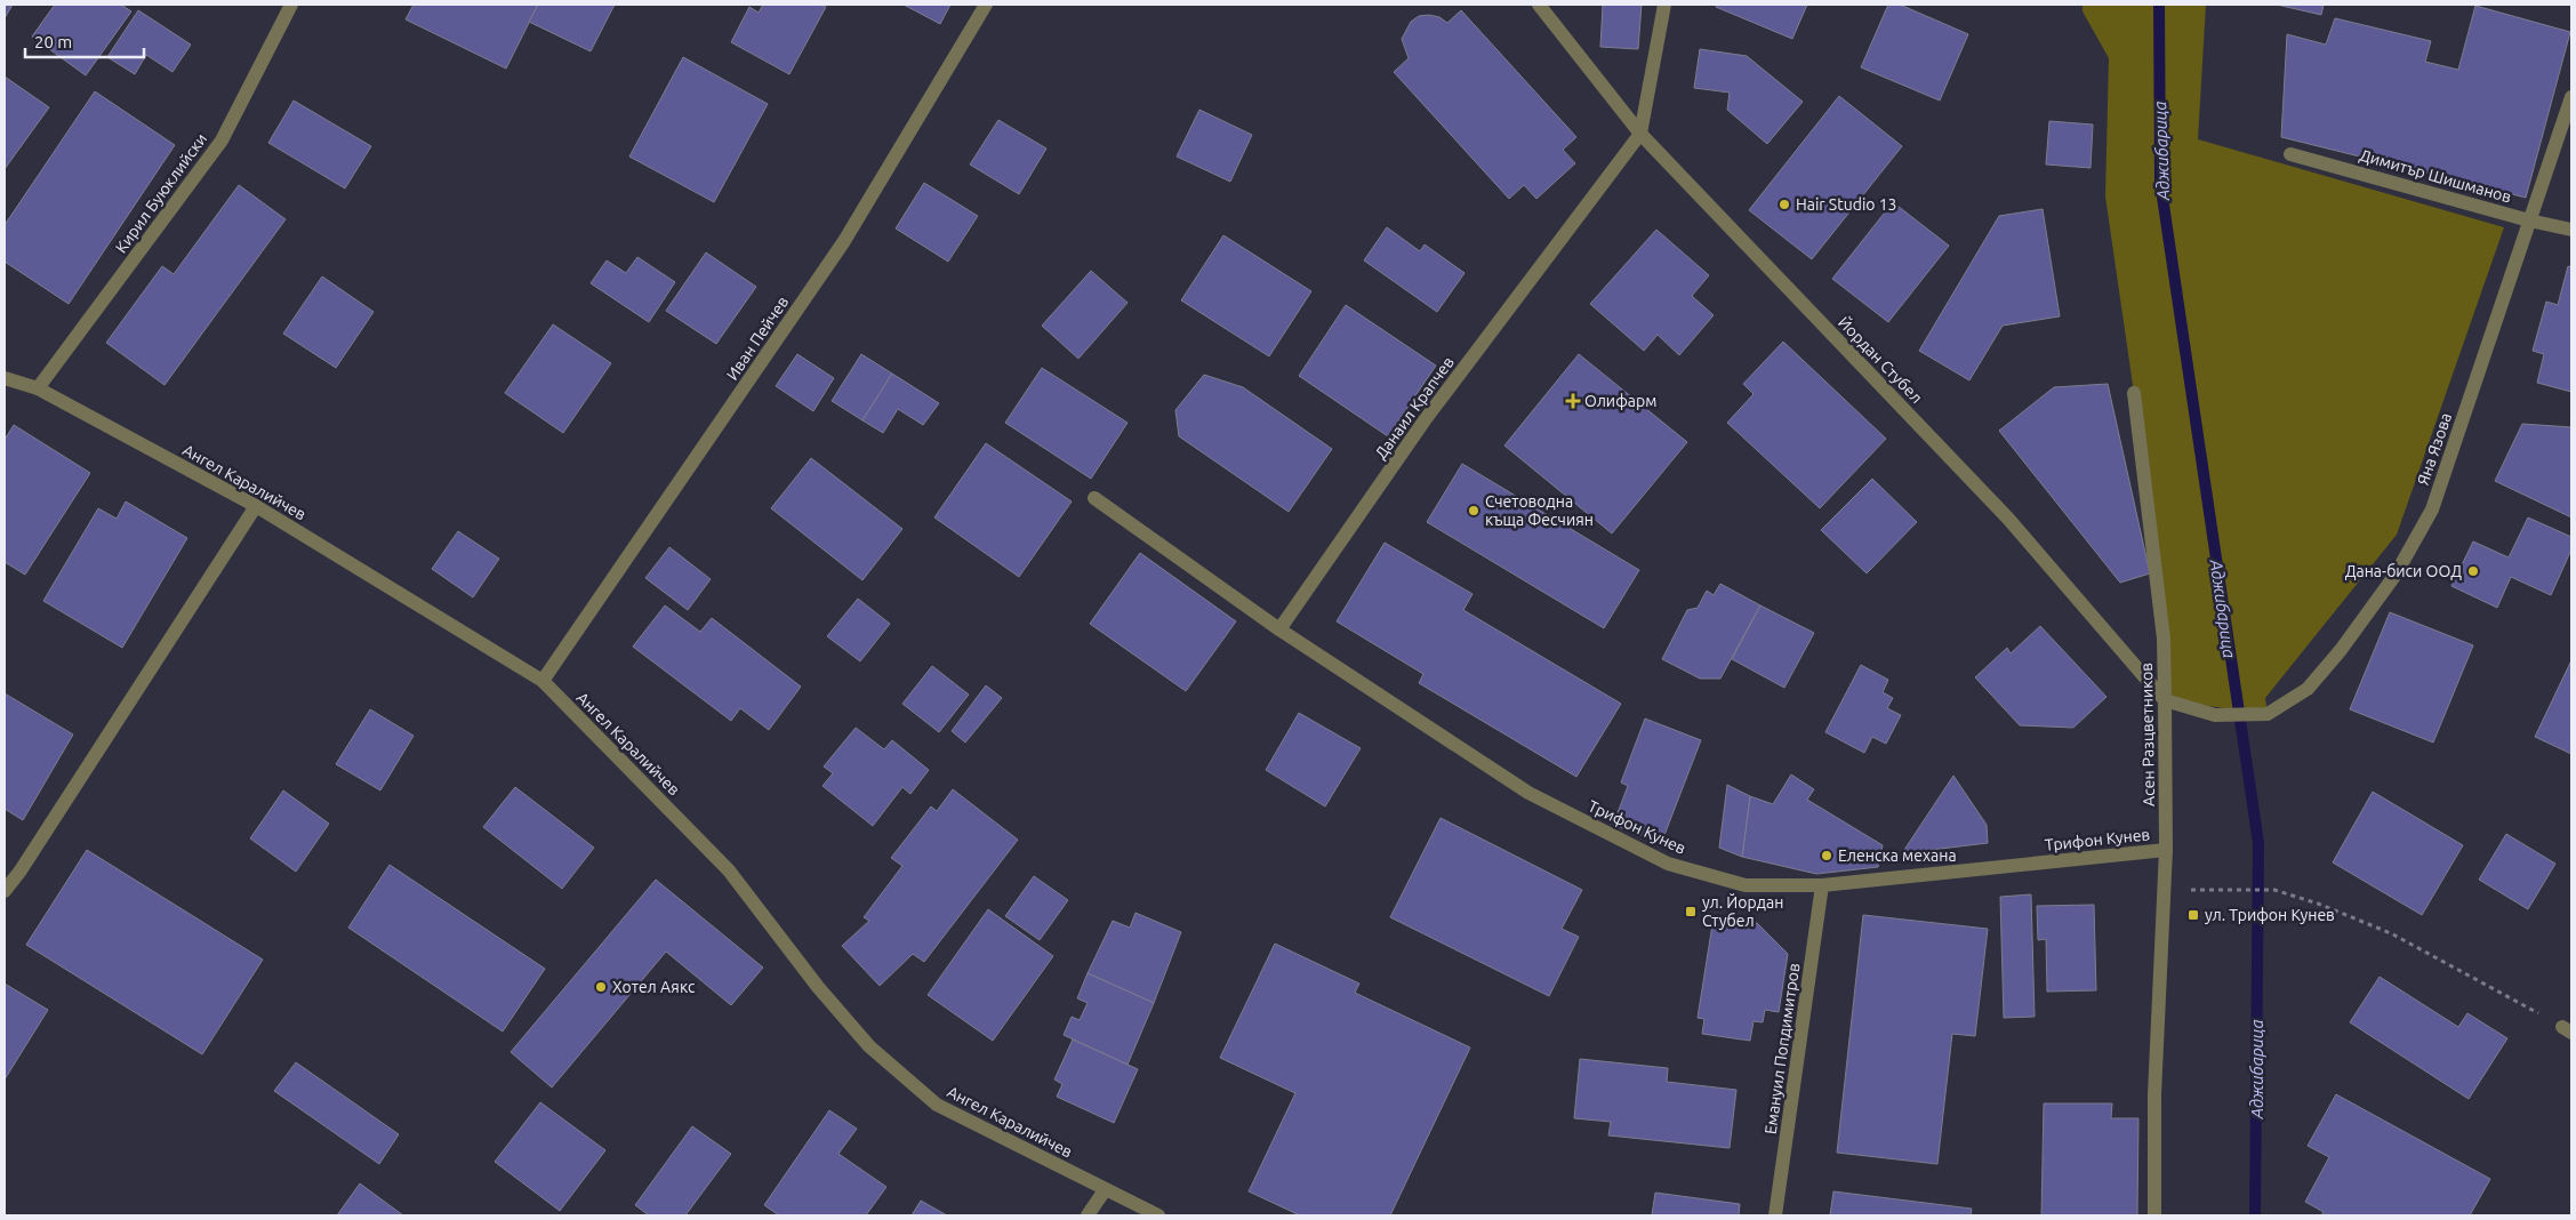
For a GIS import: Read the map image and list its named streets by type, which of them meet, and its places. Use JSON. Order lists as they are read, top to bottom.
{
  "streets": {
    "street": [
      "Димитър Шишманов",
      "Кирил Буюклийски",
      "Иван Пейчев",
      "Йордан Стубел",
      "Данаил Крапчев",
      "Яна Язова",
      "Ангел Каралийчев",
      "Асен Разцветников",
      "Трифон Кунев",
      "Емануил Попдимитров"
    ]
  },
  "crossings": [
    ["Димитър Шишманов", "Яна Язова"],
    ["Кирил Буюклийски", "Ангел Каралийчев"],
    ["Иван Пейчев", "Ангел Каралийчев"],
    ["Йордан Стубел", "Данаил Крапчев"],
    ["Йордан Стубел", "Яна Язова"],
    ["Йордан Стубел", "Асен Разцветников"],
    ["Данаил Крапчев", "Трифон Кунев"],
    ["Яна Язова", "Асен Разцветников"],
    ["Асен Разцветников", "Трифон Кунев"],
    ["Трифон Кунев", "Емануил Попдимитров"]
  ],
  "water": ["Аджибарица"],
  "places": {
    "other": [
      "Hair Studio 13",
      "Счетоводна къща Фесчиян",
      "Дана-биси ООД",
      "Еленска механа",
      "Хотел Аякс"
    ],
    "health": ["Олифарм"],
    "transit": ["ул. Йордан Стубел", "ул. Трифон Кунев"]
  },
  "scale_bar": "20 m"
}
